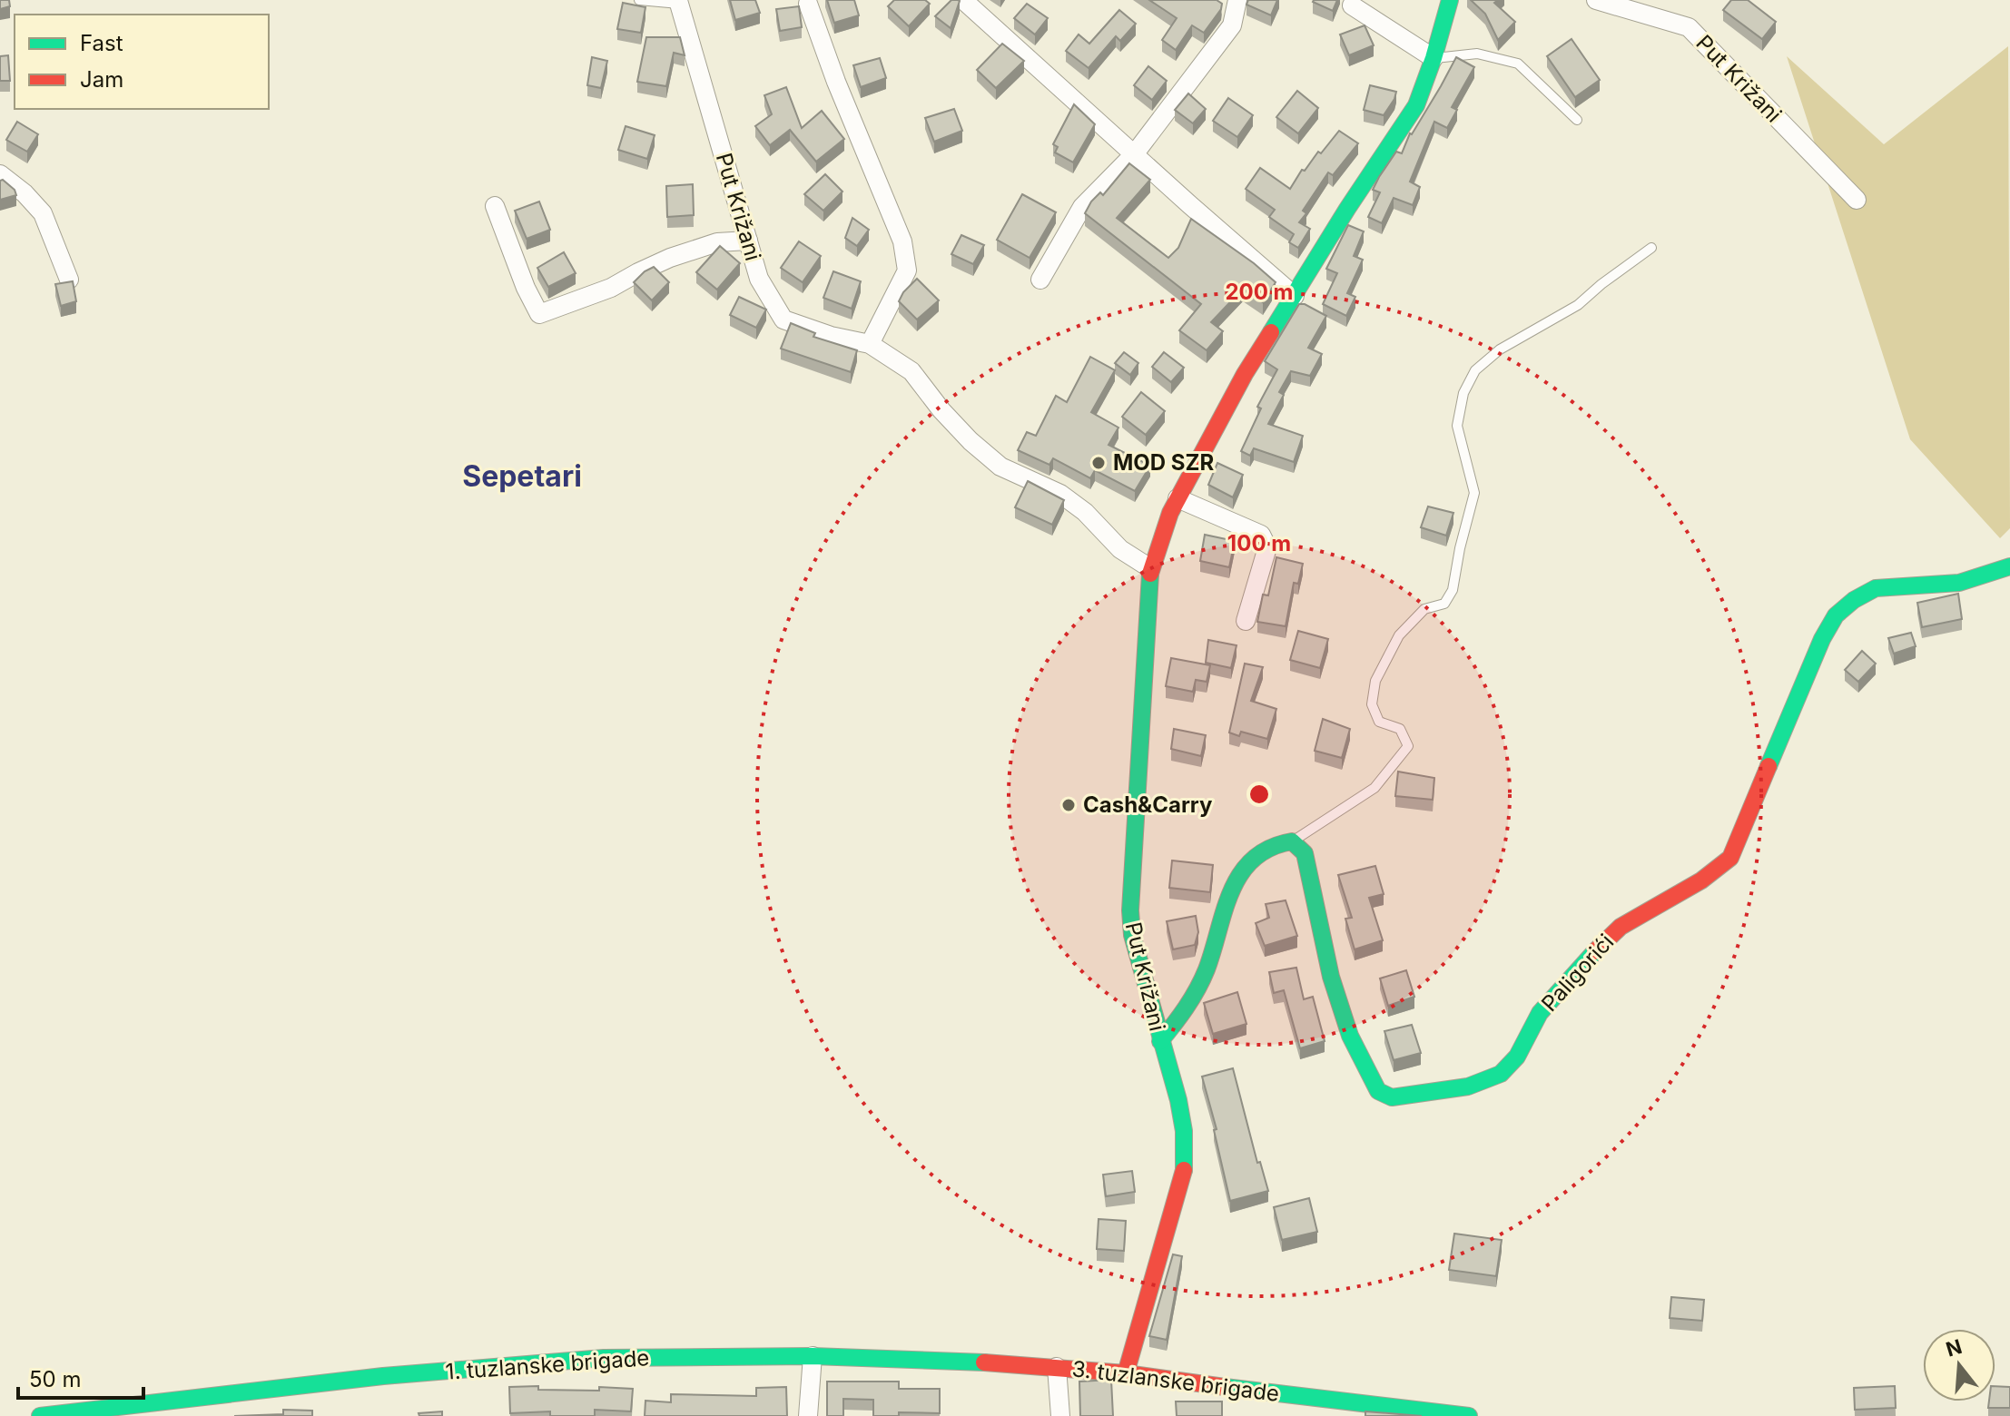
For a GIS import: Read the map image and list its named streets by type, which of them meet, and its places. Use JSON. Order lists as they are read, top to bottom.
{
  "streets": {
    "street": [
      "Put Križani",
      "Paligorići",
      "1. tuzlanske brigade",
      "3. tuzlanske brigade"
    ]
  },
  "crossings": [
    ["Put Križani", "3. tuzlanske brigade"],
    ["1. tuzlanske brigade", "3. tuzlanske brigade"]
  ],
  "districts": ["Sepetari"],
  "places": ["MOD SZR", "Cash&Carry"],
  "legend": ["Fast", "Jam"],
  "scale_bar": "50 m",
  "north": "top",
  "rings": ["200 m", "100 m"]
}
